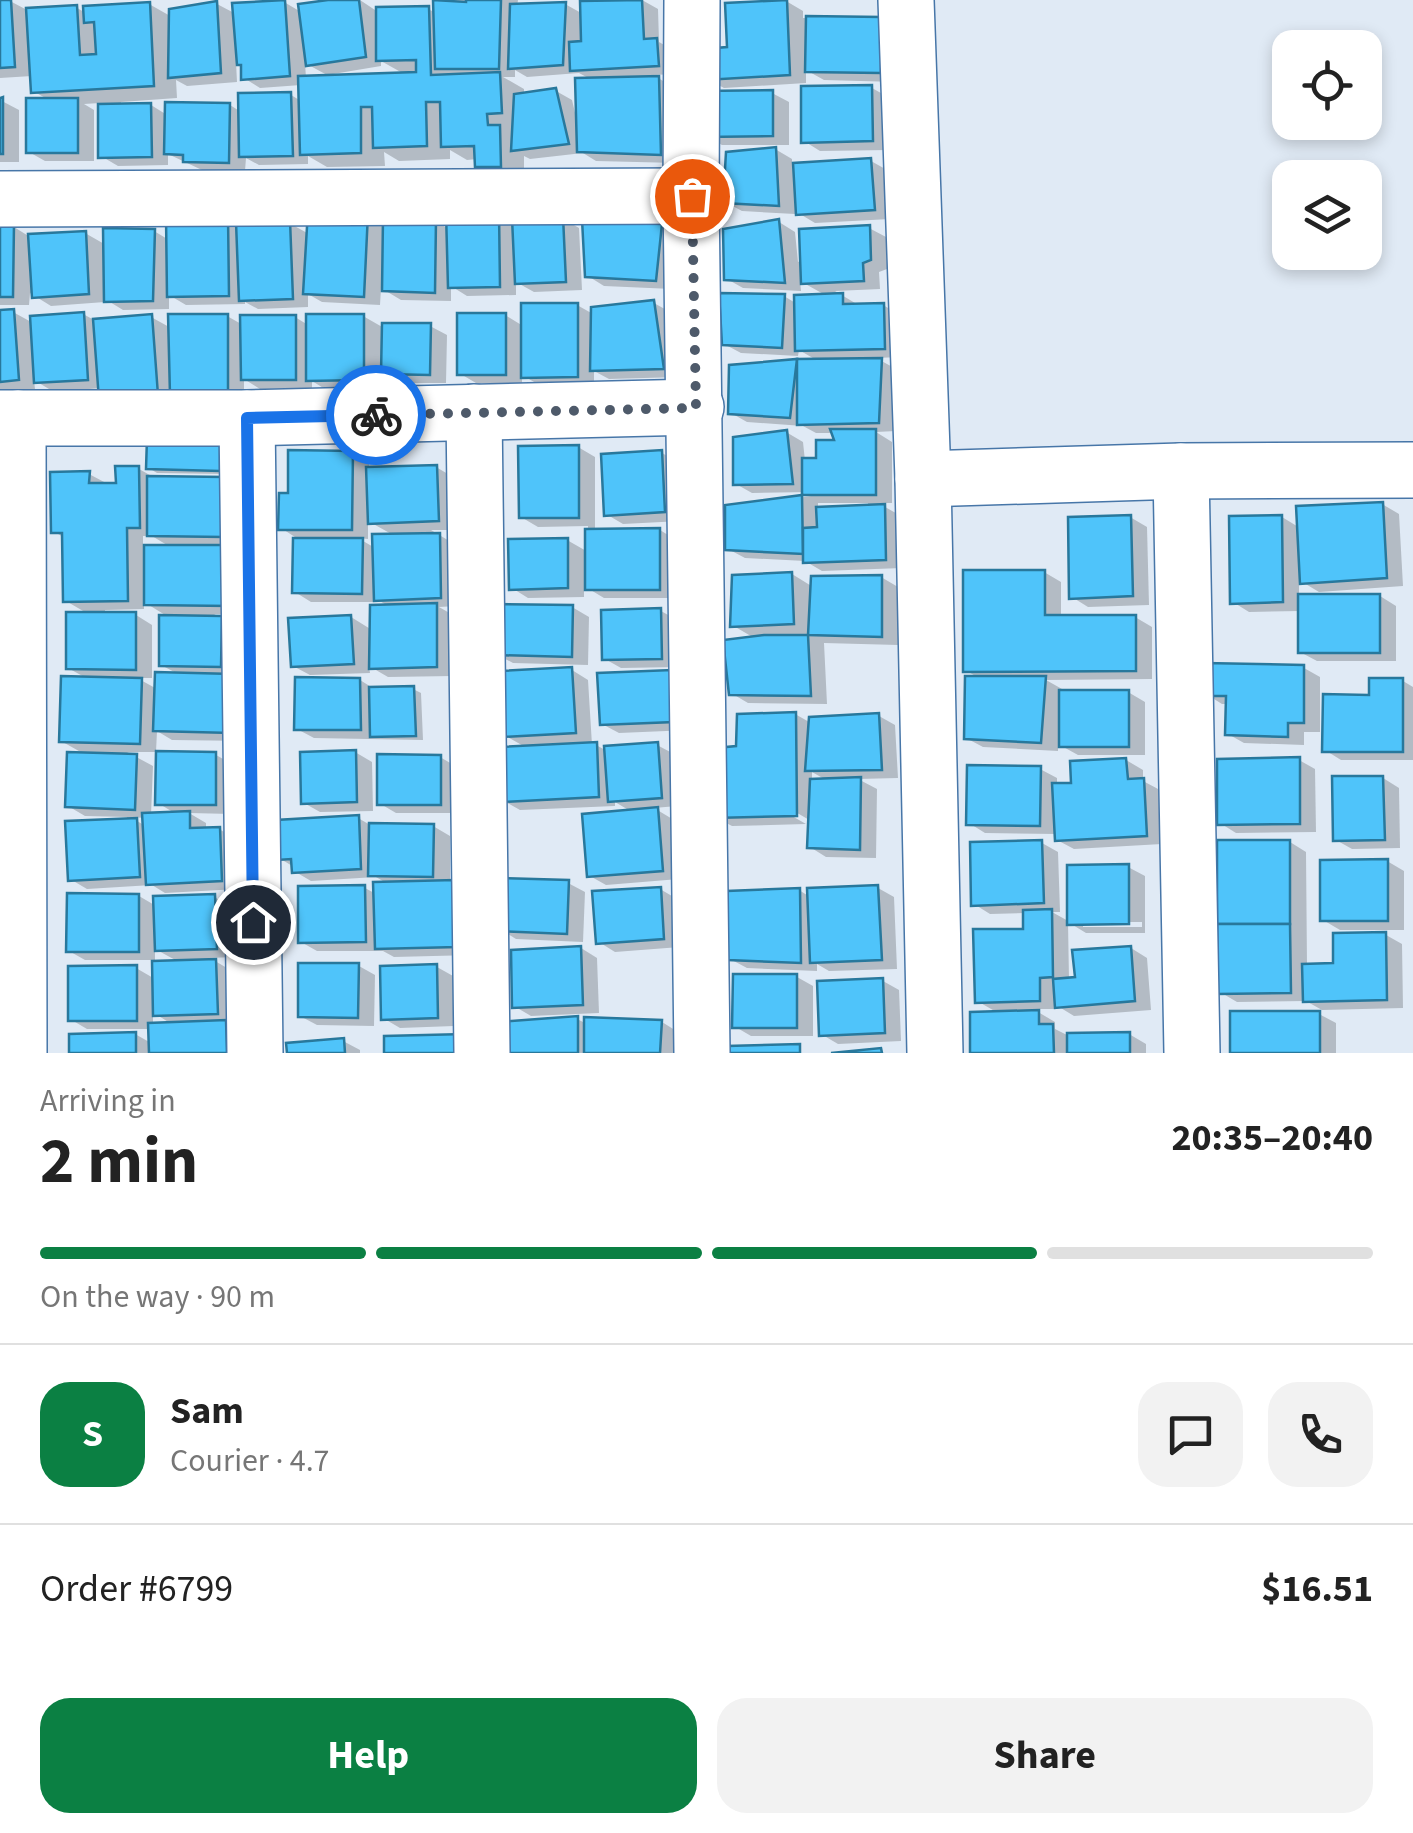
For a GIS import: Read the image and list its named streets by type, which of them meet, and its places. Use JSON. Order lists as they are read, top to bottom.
{
  "page": {
    "heading": ["2 min", "Arriving in", "20:35–20:40"],
    "panel": [
      "Sam",
      "Courier · 4.7",
      "Order #6799",
      "$16.51"
    ],
    "bar": "On the way · 90 m",
    "round": "S",
    "buttons": ["Help", "Share"]
  }
}
